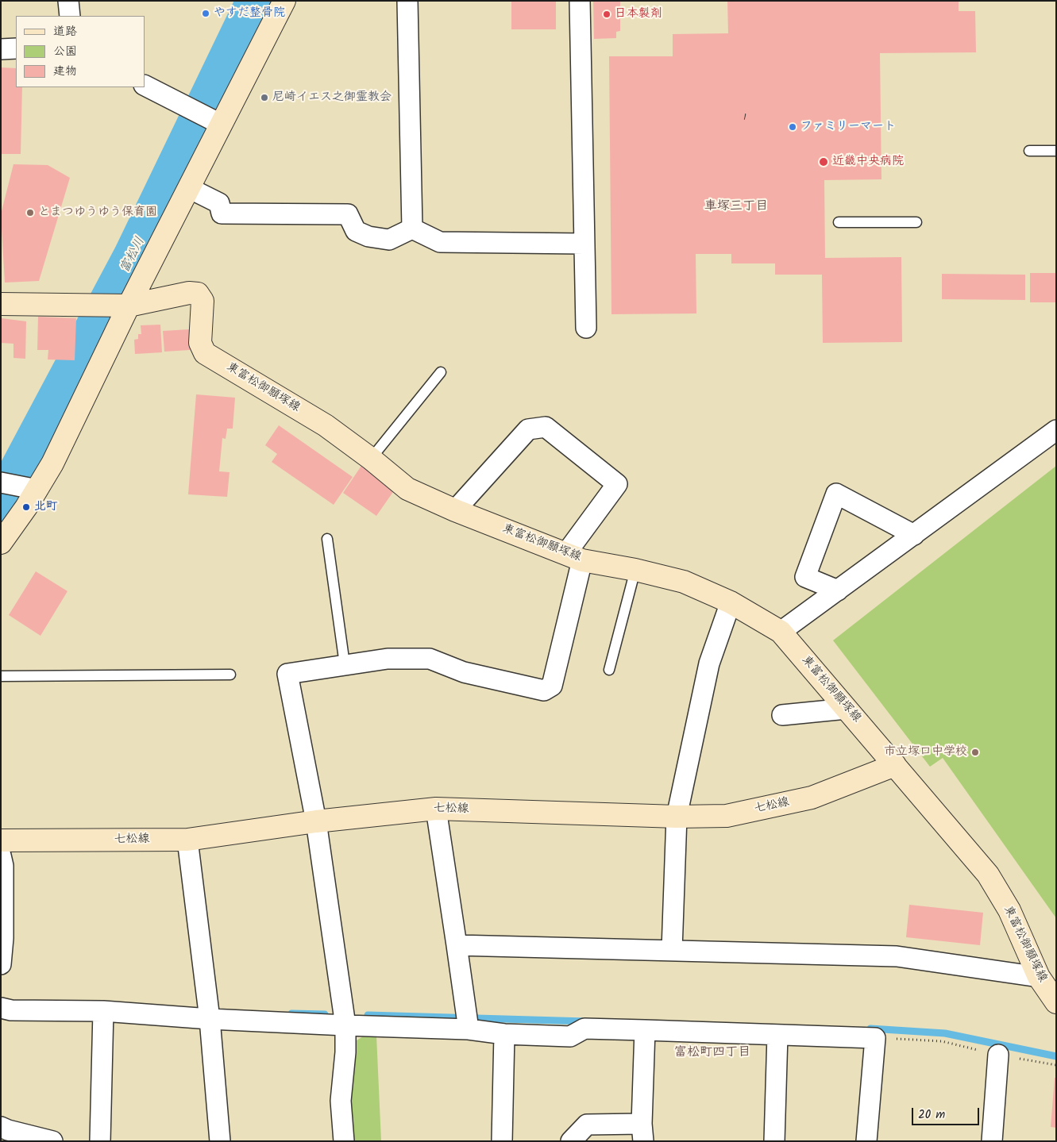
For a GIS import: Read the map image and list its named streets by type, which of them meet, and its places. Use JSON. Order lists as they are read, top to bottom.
{
  "streets": {
    "street": ["東富松御願塚線", "七松線"]
  },
  "crossings": [
    ["東富松御願塚線", "七松線"]
  ],
  "districts": ["車塚三丁目", "富松町四丁目"],
  "water": ["富松川"],
  "places": [
    "やすだ整骨院",
    "日本製剤",
    "尼崎イエス之御霊教会",
    "ファミリーマート",
    "近畿中央病院",
    "とまつゆうゆう保育園",
    "北町",
    "市立塚口中学校"
  ],
  "house_numbers": ["1"],
  "legend": ["道路", "公園", "建物"],
  "scale_bar": "20 m"
}
